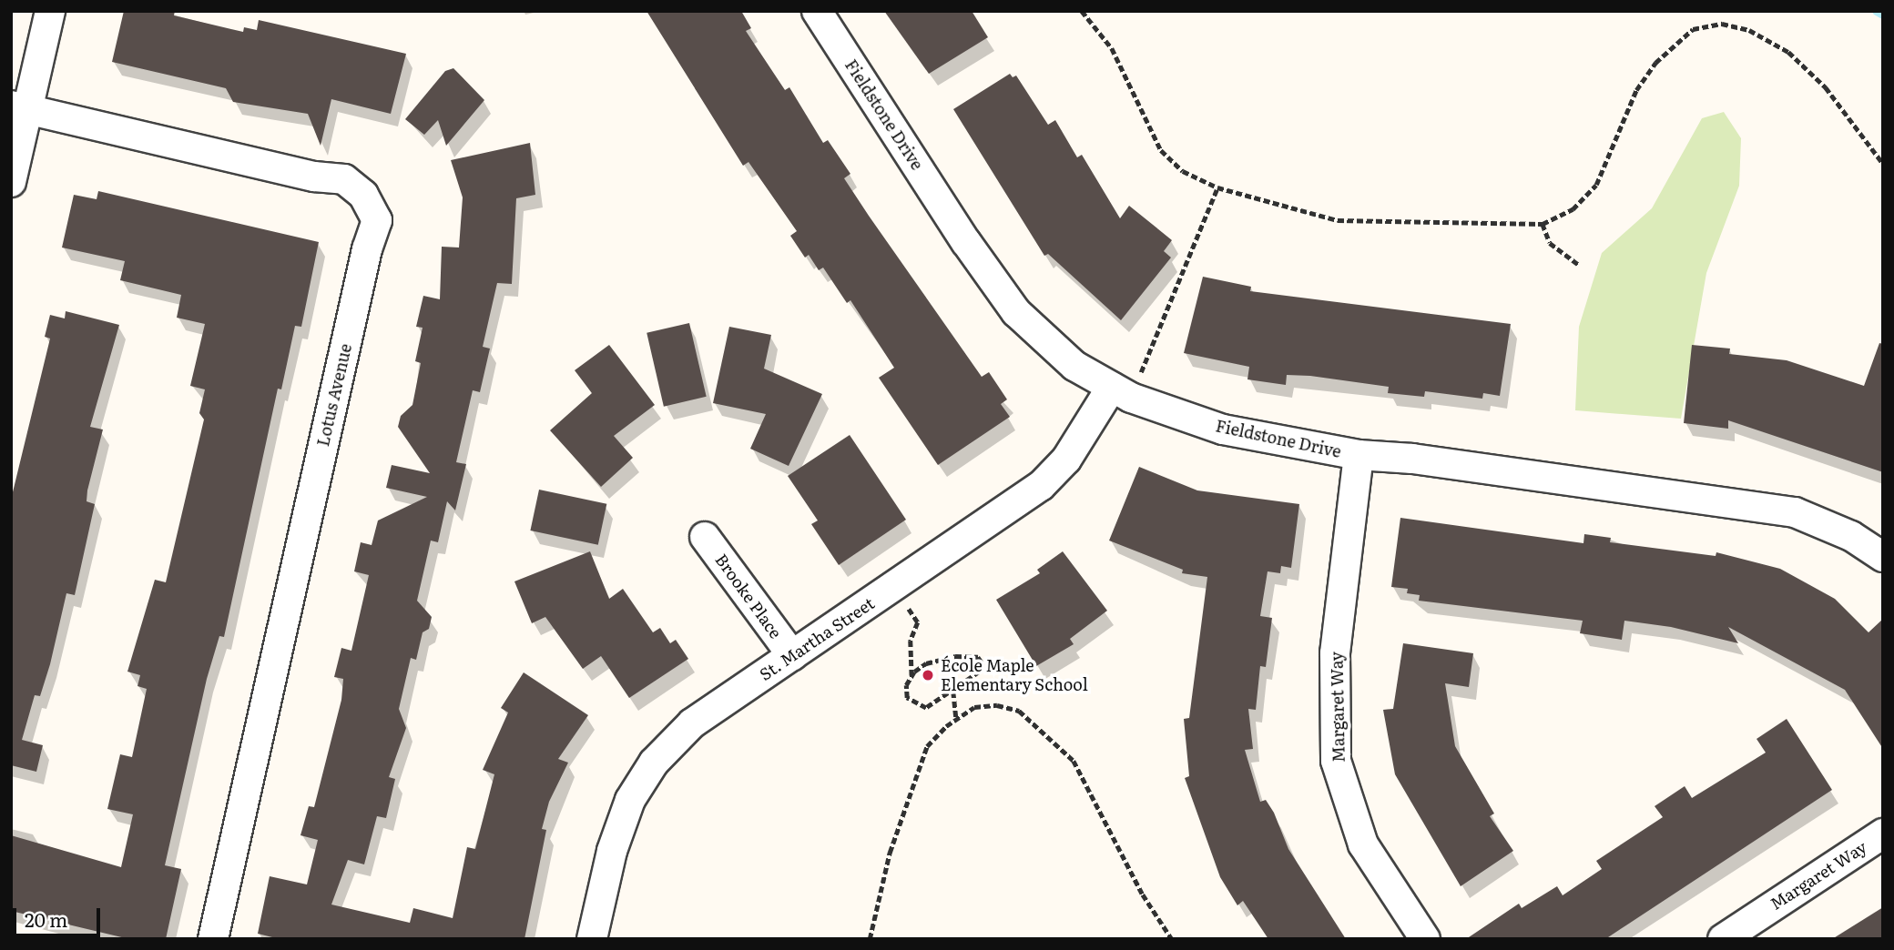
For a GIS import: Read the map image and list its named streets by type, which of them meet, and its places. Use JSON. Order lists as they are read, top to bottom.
{
  "streets": {
    "street": [
      "Fieldstone Drive",
      "Lotus Avenue",
      "Brooke Place",
      "St. Martha Street",
      "Margaret Way"
    ]
  },
  "crossings": [
    ["Fieldstone Drive", "St. Martha Street"],
    ["Fieldstone Drive", "Margaret Way"],
    ["Brooke Place", "St. Martha Street"]
  ],
  "places": ["École Maple Elementary School"],
  "scale_bar": "20 m"
}
